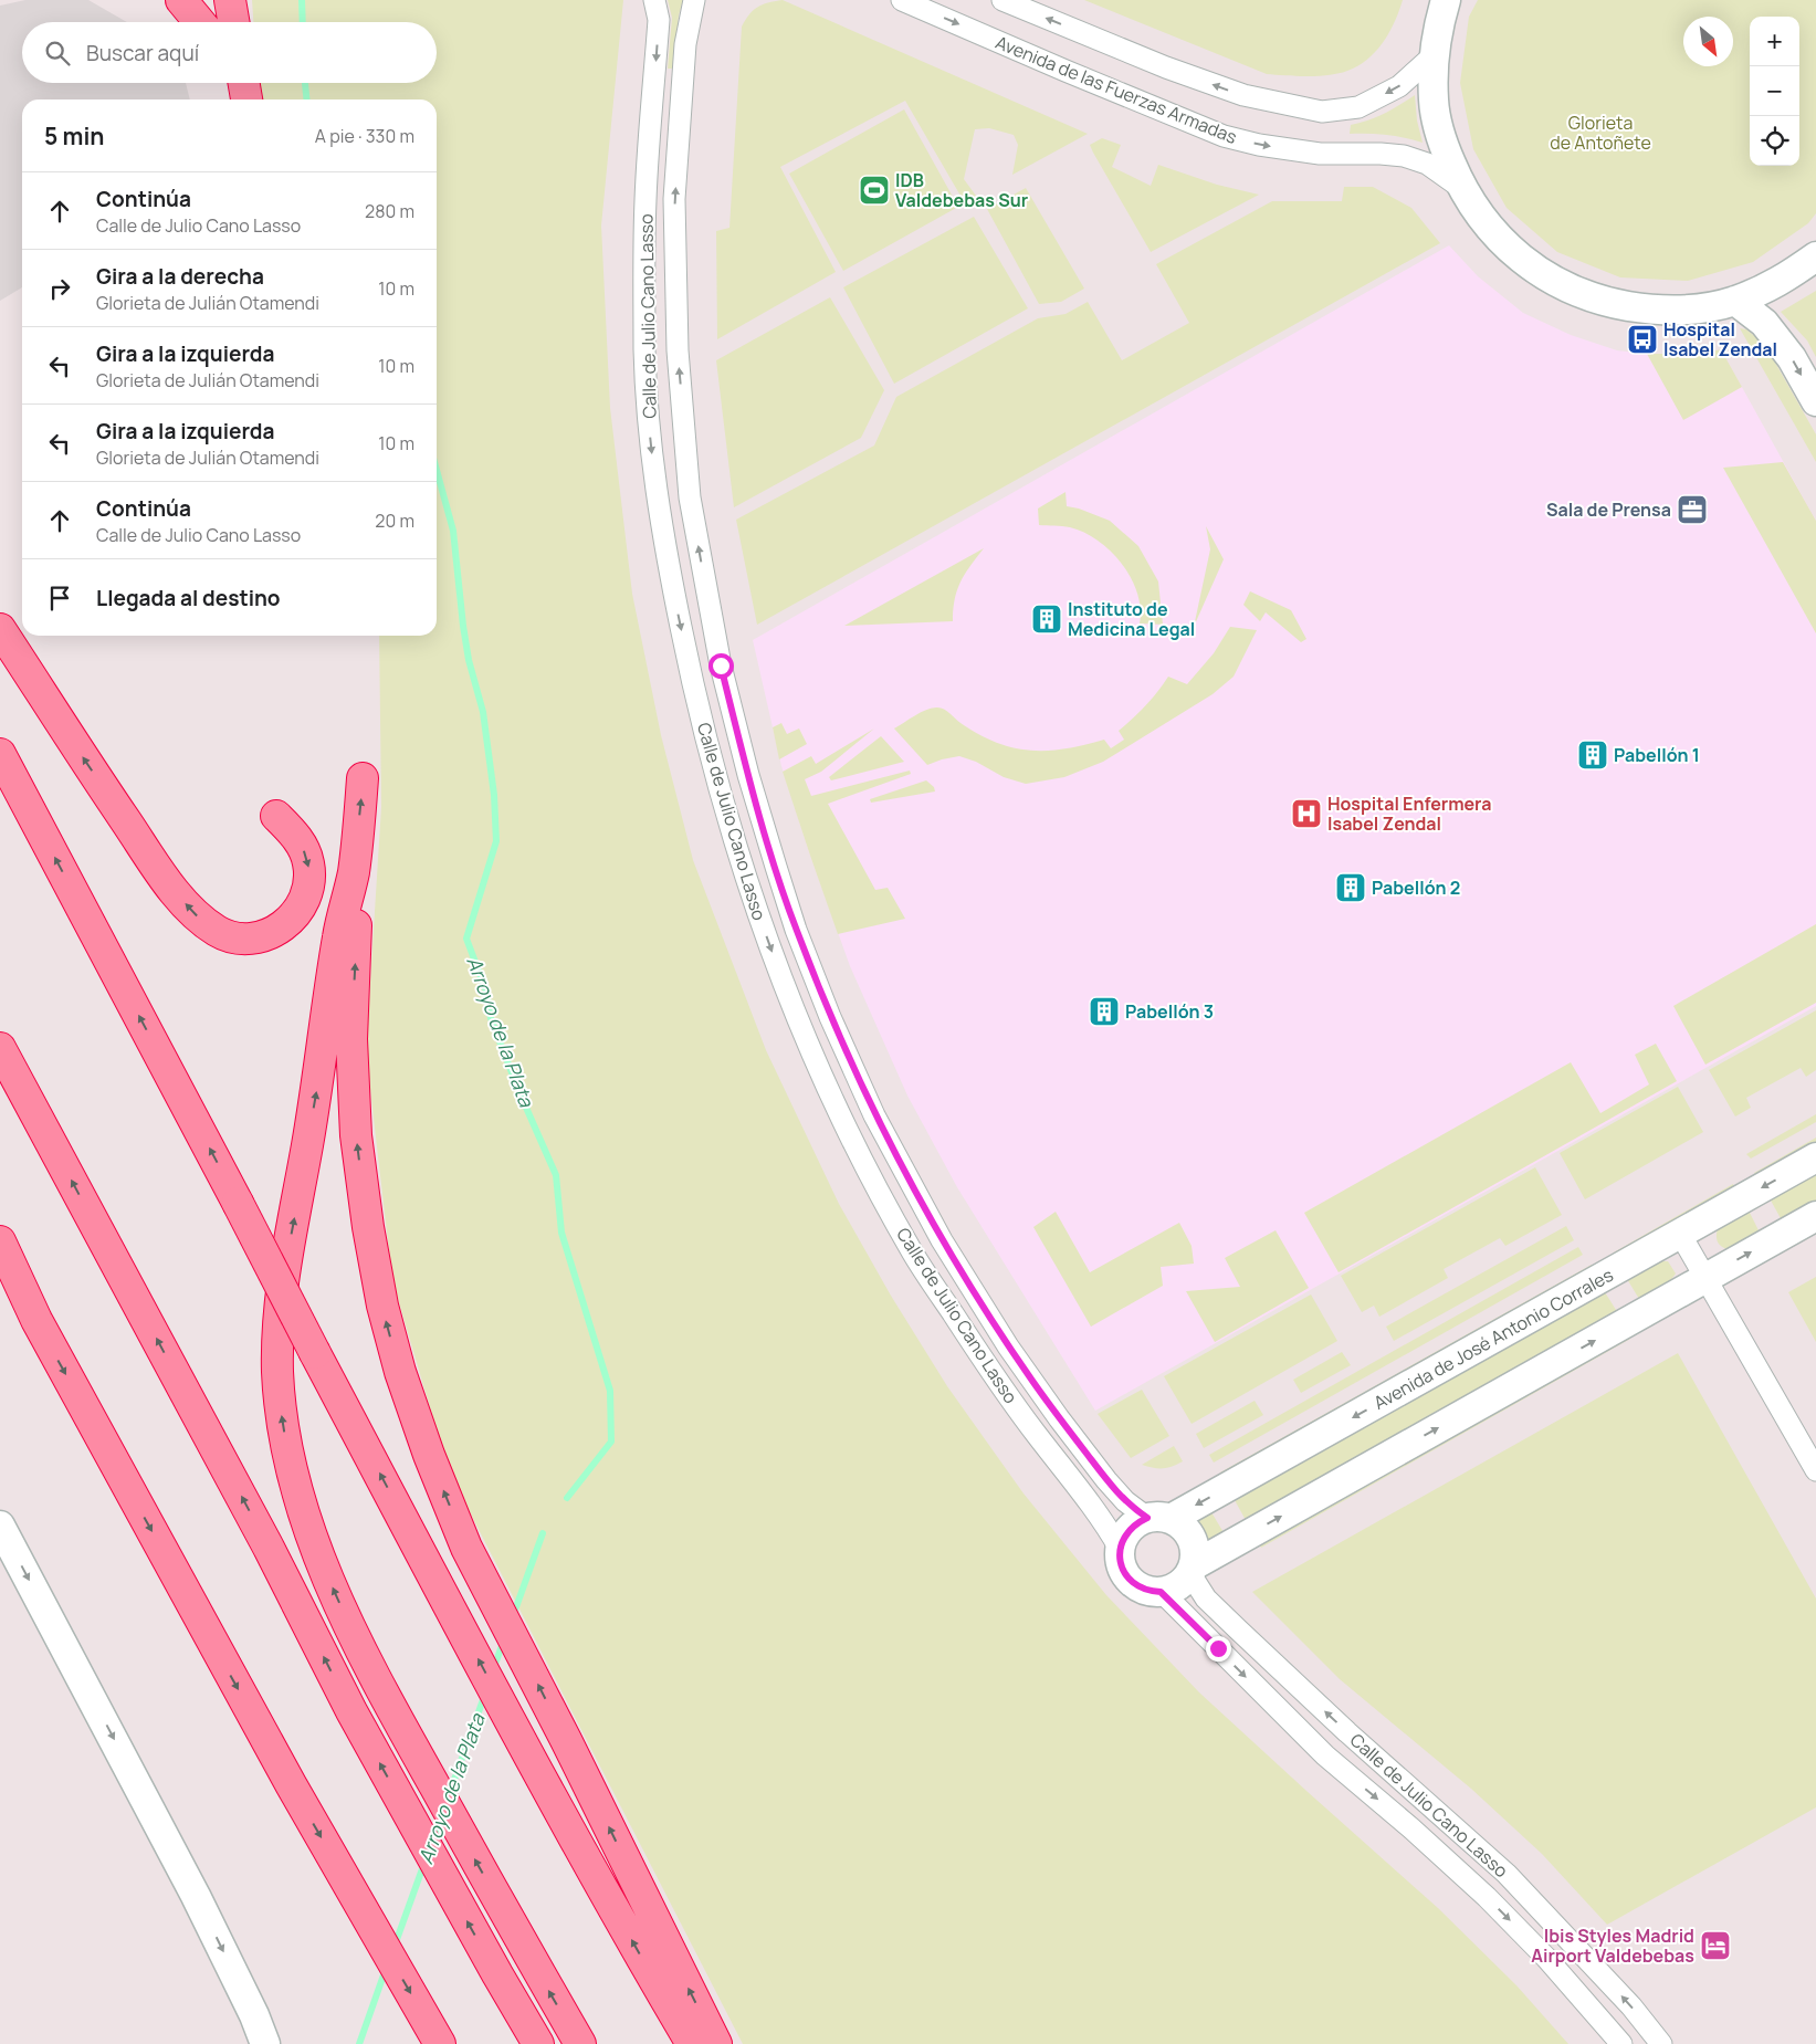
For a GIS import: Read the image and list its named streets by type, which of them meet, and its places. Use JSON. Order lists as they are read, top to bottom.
{
  "streets": {
    "street": ["Avenida de las Fuerzas Armadas", "Calle de Julio Cano Lasso", "Avenida de José Antonio Corrales"]
  },
  "crossings": [
    ["Calle de Julio Cano Lasso", "Avenida de José Antonio Corrales"]
  ],
  "water": ["Arroyo de la Plata"],
  "parks": ["Glorieta de Antoñete"],
  "places": {
    "sports": ["IDB Valdebebas Sur"],
    "bus stop": ["Hospital Isabel Zendal"],
    "office": ["Sala de Prensa"],
    "building": [
      "Instituto de Medicina Legal",
      "Pabellón 1",
      "Pabellón 2",
      "Pabellón 3"
    ],
    "hospital": ["Hospital Enfermera Isabel Zendal"],
    "hotel": ["Ibis Styles Madrid Airport Valdebebas"]
  },
  "north": "bottom right",
  "page": {
    "map_buttons": ["+", "−"],
    "search": "Buscar aquí",
    "heading": ["5 min", "A pie · 330 m"],
    "list": [
      ["Continúa", "Calle de Julio Cano Lasso", "280 m"],
      ["Gira a la derecha", "Glorieta de Julián Otamendi", "10 m"],
      ["Gira a la izquierda", "Glorieta de Julián Otamendi", "10 m"],
      ["Gira a la izquierda", "Glorieta de Julián Otamendi", "10 m"],
      ["Continúa", "Calle de Julio Cano Lasso", "20 m"],
      "Llegada al destino"
    ]
  }
}
